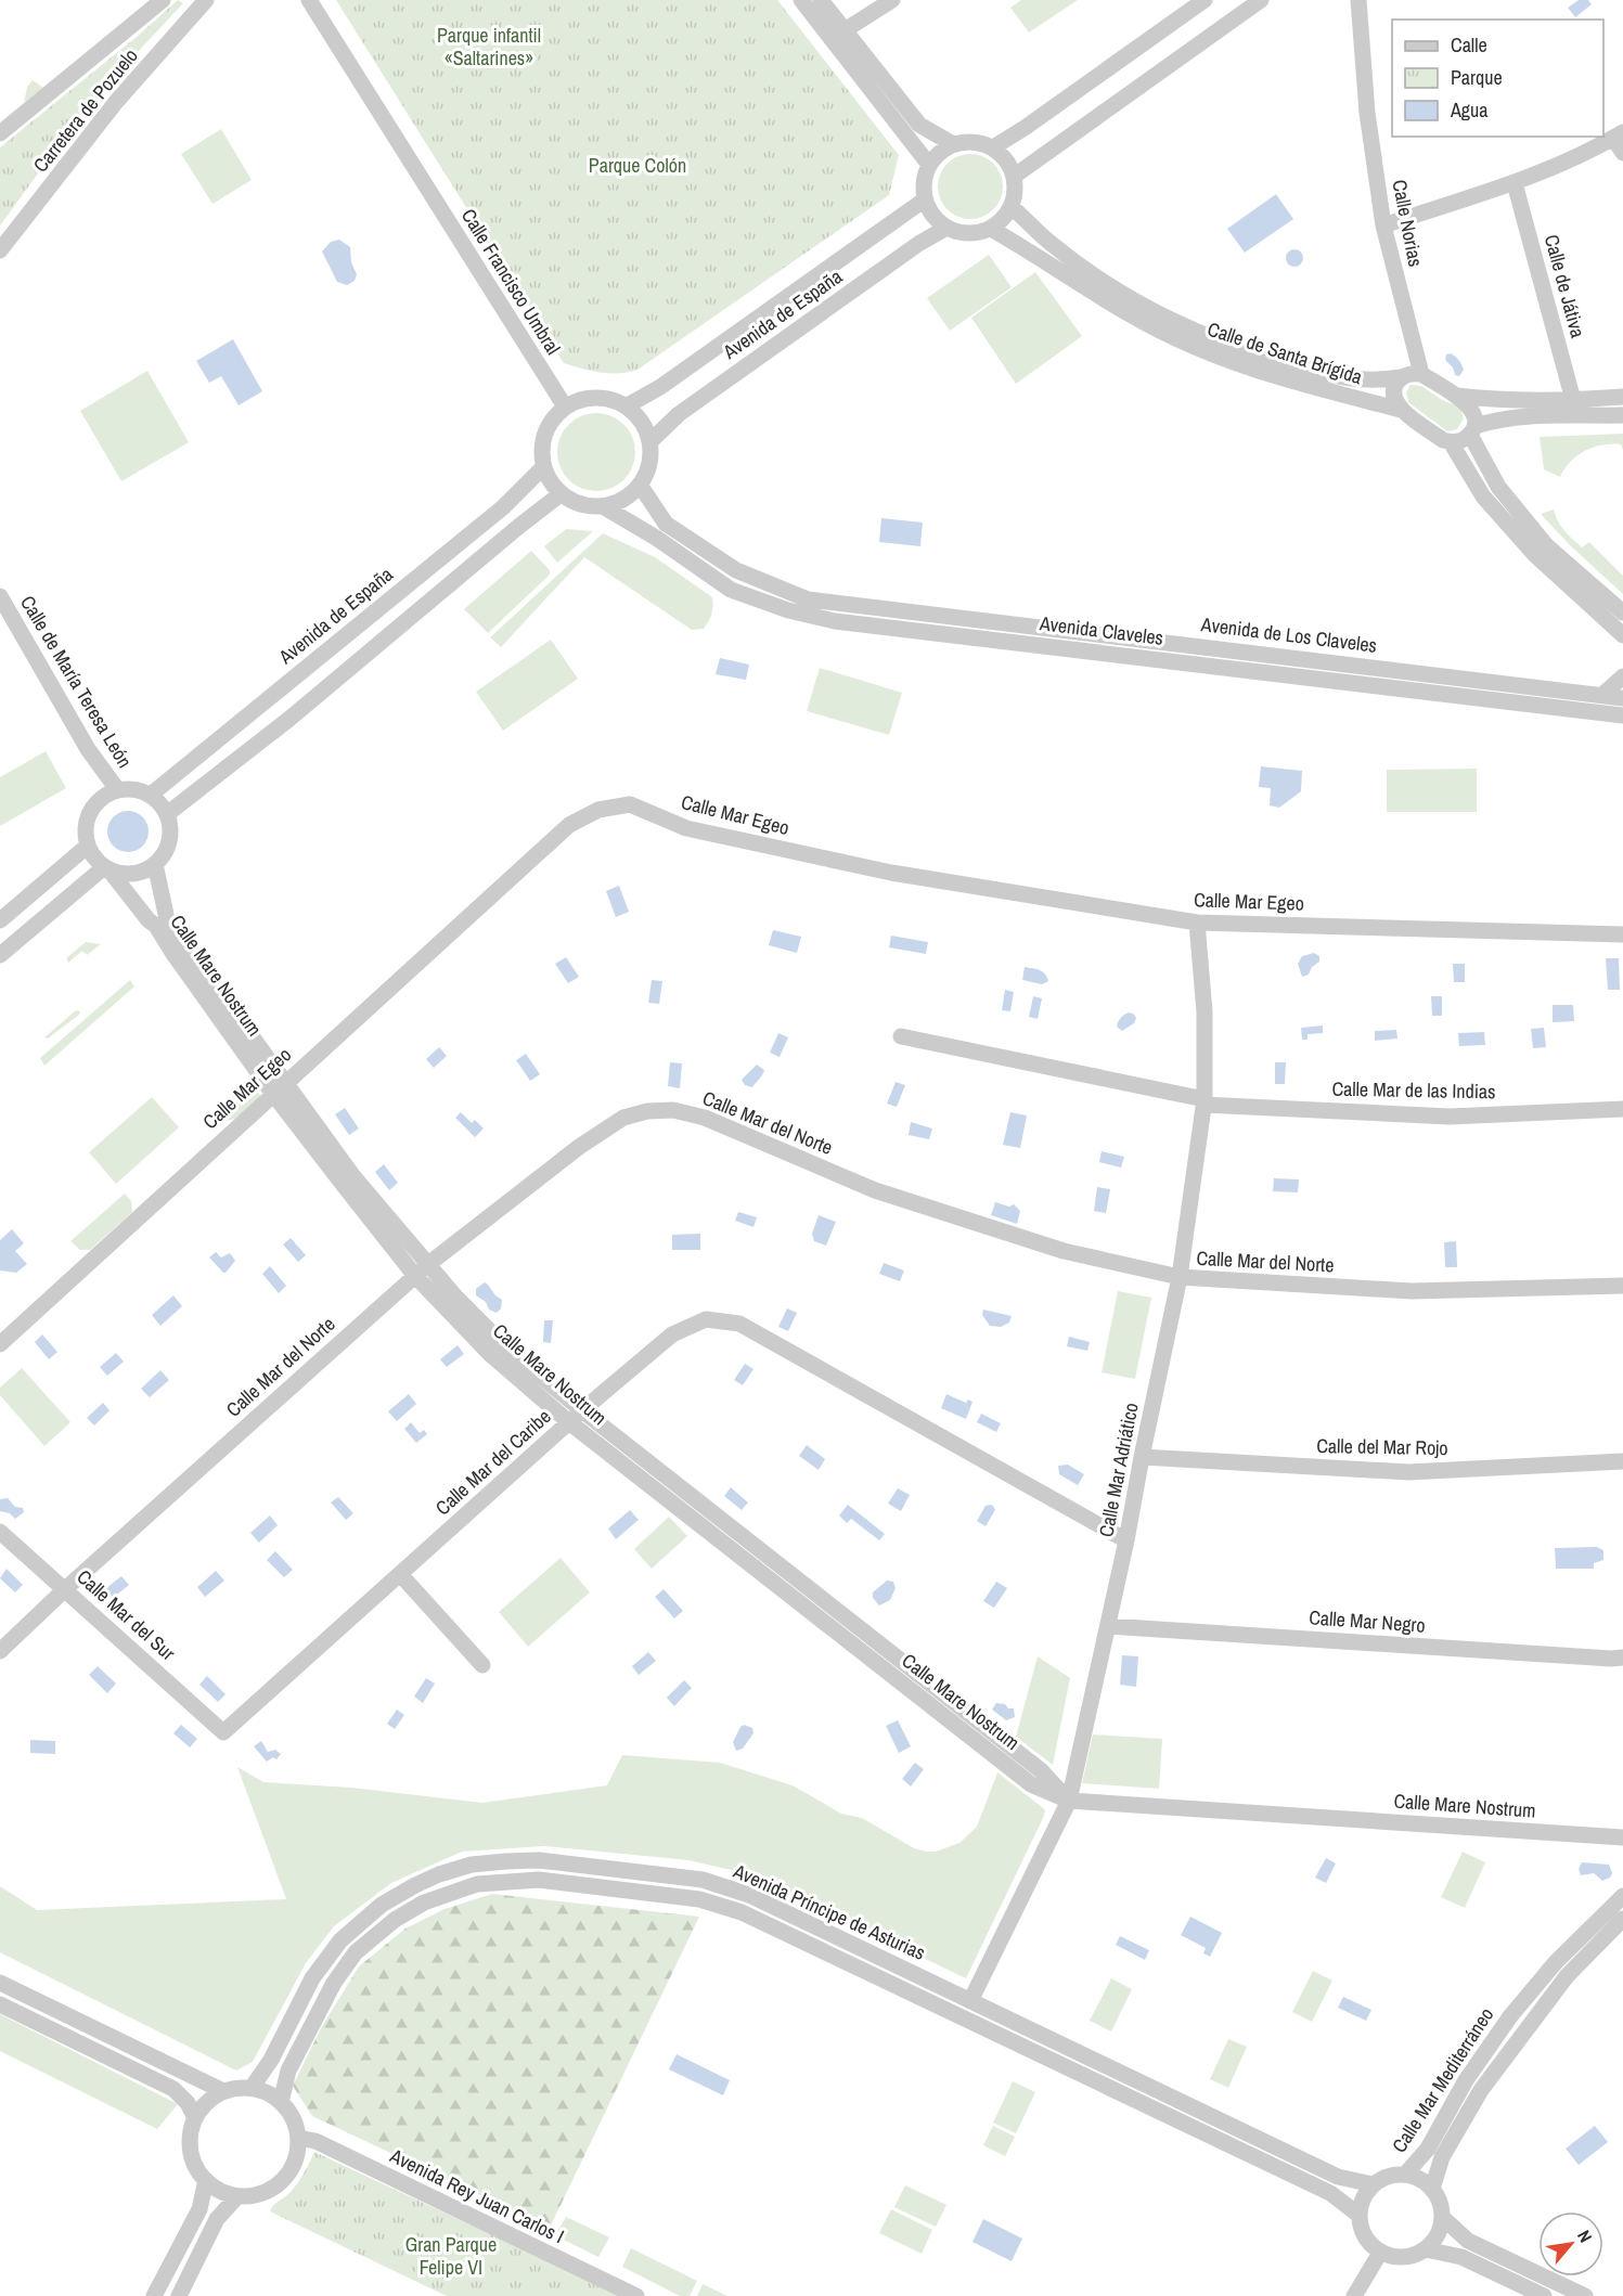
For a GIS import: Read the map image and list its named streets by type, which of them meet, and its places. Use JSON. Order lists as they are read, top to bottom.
{
  "streets": {
    "street": [
      "Carretera de Pozuelo",
      "Calle Norias",
      "Calle Francisco Umbral",
      "Calle de Játiva",
      "Avenida de España",
      "Calle de Santa Brígida",
      "Avenida Claveles",
      "Avenida de Los Claveles",
      "Calle de María Teresa León",
      "Calle Mar Egeo",
      "Calle Mare Nostrum",
      "Calle Mar de las Indias",
      "Calle Mar del Norte",
      "Calle del Mar Rojo",
      "Calle Mar del Caribe",
      "Calle Mar Adriático",
      "Calle Mar del Sur",
      "Calle Mar Negro",
      "Avenida Príncipe de Asturias",
      "Calle Mar Mediterráneo",
      "Avenida Rey Juan Carlos I"
    ]
  },
  "crossings": [
    ["Calle Norias", "Calle de Santa Brígida"],
    ["Calle Francisco Umbral", "Avenida de España"],
    ["Calle Francisco Umbral", "Avenida Claveles"],
    ["Calle Francisco Umbral", "Avenida de Los Claveles"],
    ["Avenida de España", "Calle de Santa Brígida"],
    ["Avenida de España", "Avenida Claveles"],
    ["Avenida de España", "Avenida de Los Claveles"],
    ["Avenida de España", "Calle de María Teresa León"],
    ["Avenida de España", "Calle Mare Nostrum"],
    ["Avenida Claveles", "Avenida de Los Claveles"],
    ["Calle de María Teresa León", "Calle Mare Nostrum"],
    ["Calle Mar Egeo", "Calle Mare Nostrum"],
    ["Calle Mar Egeo", "Calle Mar Adriático"],
    ["Calle Mare Nostrum", "Calle Mar del Norte"],
    ["Calle Mare Nostrum", "Calle Mar del Caribe"],
    ["Calle Mare Nostrum", "Calle Mar Adriático"],
    ["Calle Mar de las Indias", "Calle Mar Adriático"],
    ["Calle Mar del Norte", "Calle Mar Adriático"],
    ["Calle Mar del Norte", "Calle Mar del Sur"],
    ["Calle del Mar Rojo", "Calle Mar Adriático"],
    ["Calle Mar del Caribe", "Calle Mar Adriático"],
    ["Calle Mar del Caribe", "Calle Mar del Sur"],
    ["Calle Mar Adriático", "Calle Mar Negro"],
    ["Calle Mar Adriático", "Avenida Príncipe de Asturias"],
    ["Avenida Príncipe de Asturias", "Calle Mar Mediterráneo"],
    ["Avenida Príncipe de Asturias", "Avenida Rey Juan Carlos I"]
  ],
  "parks": ["Parque infantil «Saltarines»", "Parque Colón", "Gran Parque Felipe VI"],
  "legend": ["Calle", "Parque", "Agua"],
  "north": "top right"
}
